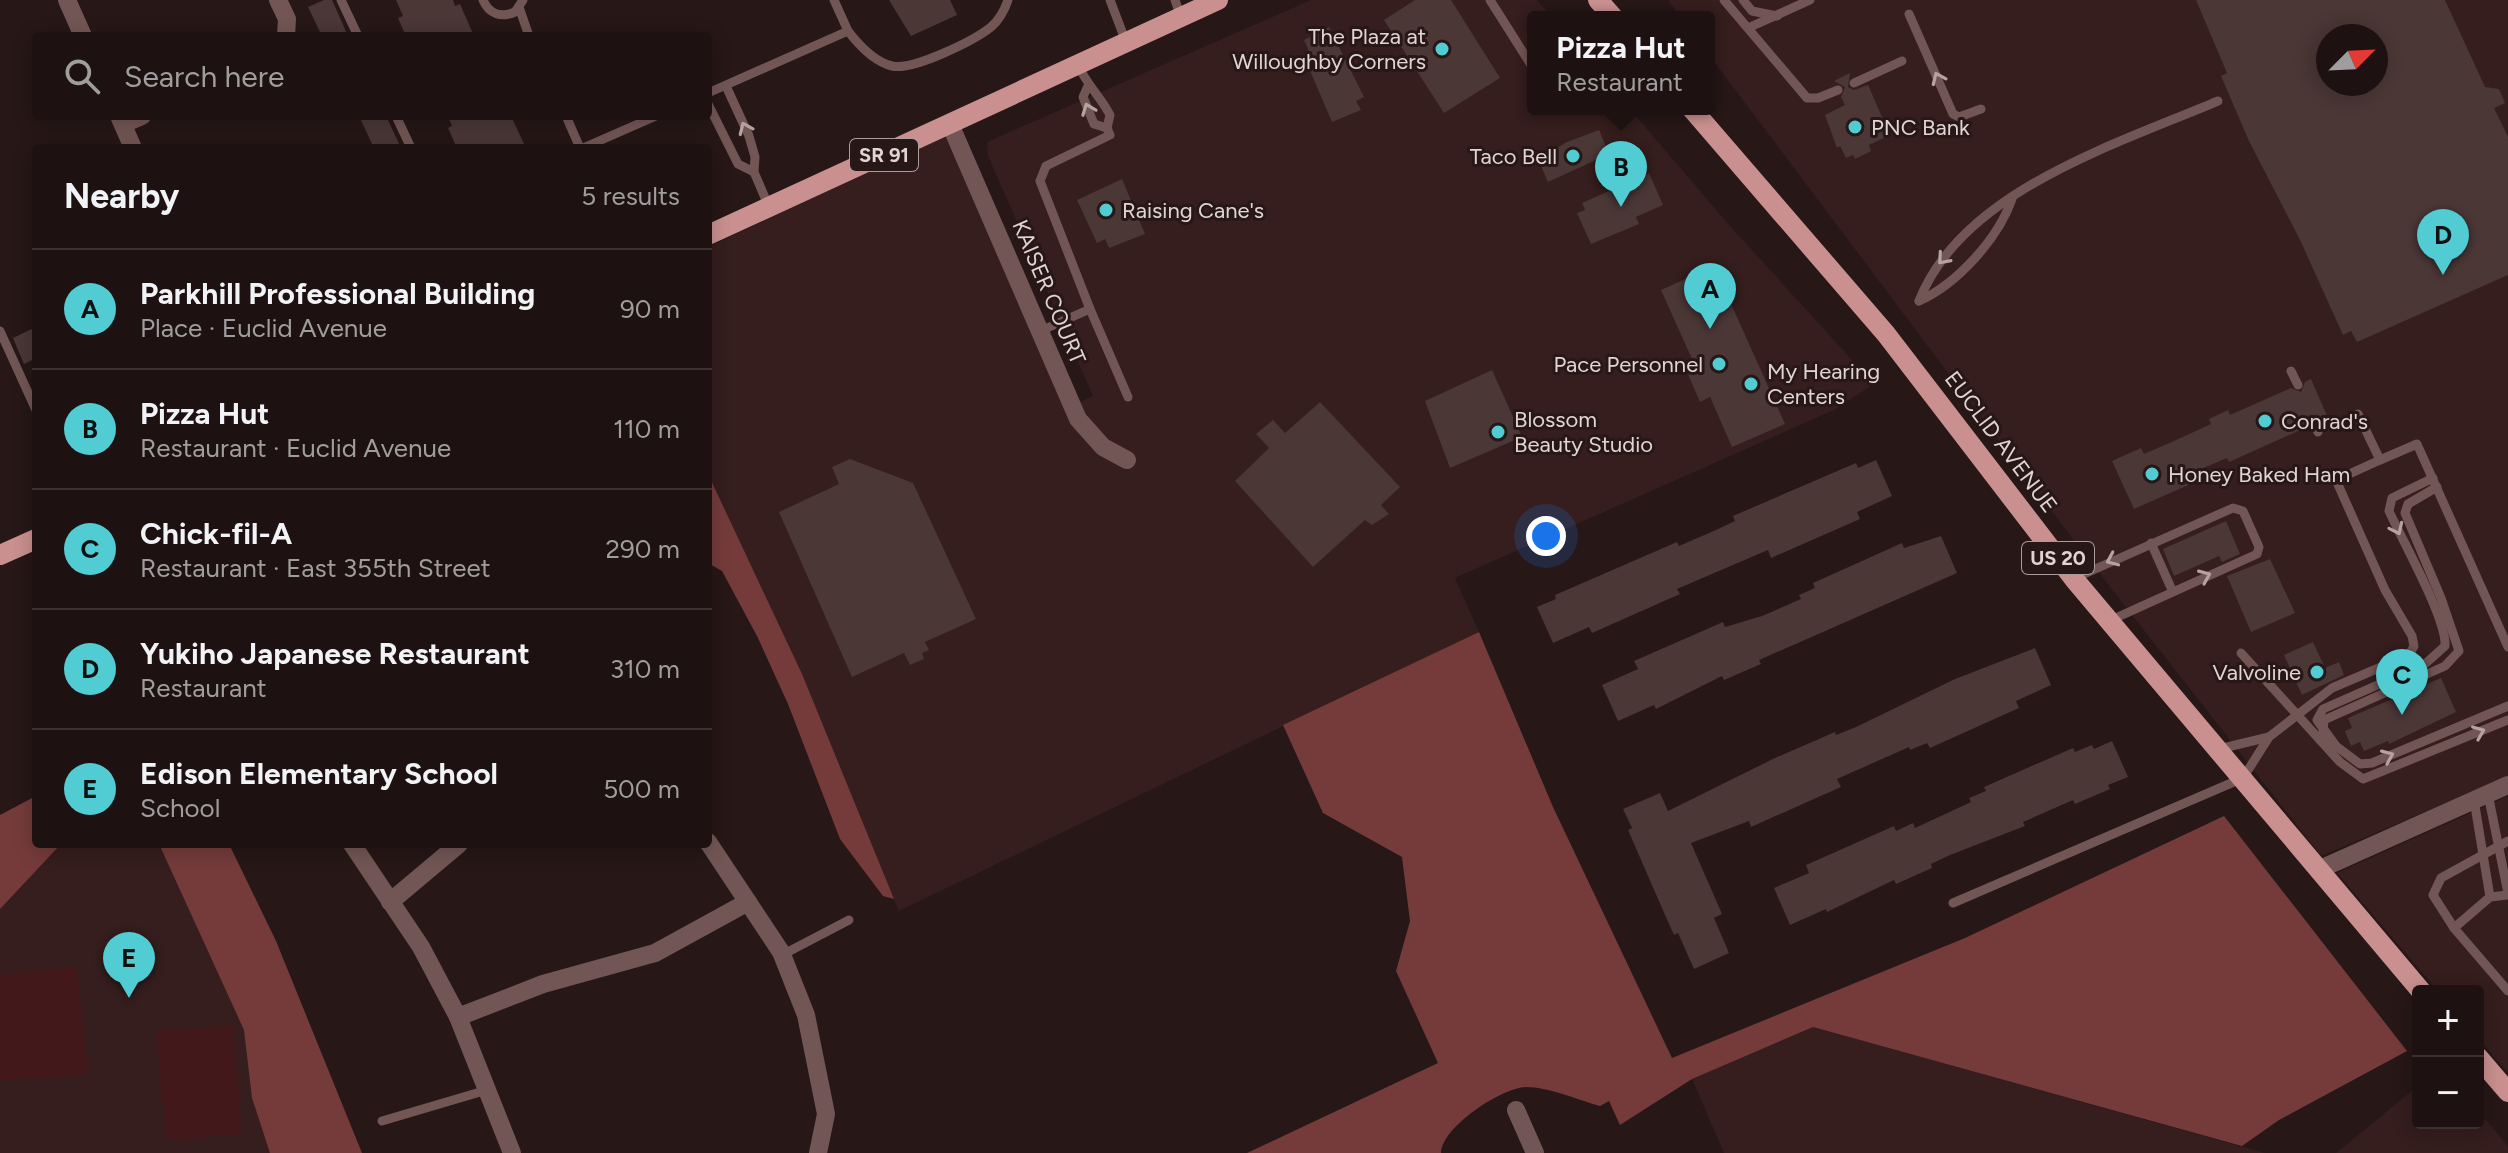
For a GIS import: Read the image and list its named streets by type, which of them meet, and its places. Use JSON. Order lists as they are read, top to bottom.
{
  "streets": {
    "main road": ["SR 91", "EUCLID AVENUE", "US 20"],
    "street": ["KAISER COURT"]
  },
  "crossings": [
    ["SR 91", "KAISER COURT"]
  ],
  "places": [
    "The Plaza at Willoughby Corners",
    "PNC Bank",
    "Taco Bell",
    "Raising Cane's",
    "Pace Personnel",
    "My Hearing Centers",
    "Conrad's",
    "Blossom Beauty Studio",
    "Honey Baked Ham",
    "Valvoline"
  ],
  "north": "top right",
  "page": {
    "popup": ["Pizza Hut", "Restaurant"],
    "search": "Search here",
    "pins": [
      "B",
      "D",
      "A",
      "C",
      "E"
    ],
    "heading": ["Nearby", "5 results"],
    "list": [
      {
        "mark": "A",
        "name": "Parkhill Professional Building",
        "note": "Place · Euclid Avenue",
        "value": "90 m"
      },
      {
        "mark": "B",
        "name": "Pizza Hut",
        "note": "Restaurant · Euclid Avenue",
        "value": "110 m"
      },
      {
        "mark": "C",
        "name": "Chick-fil-A",
        "note": "Restaurant · East 355th Street",
        "value": "290 m"
      },
      {
        "mark": "D",
        "name": "Yukiho Japanese Restaurant",
        "note": "Restaurant",
        "value": "310 m"
      },
      {
        "mark": "E",
        "name": "Edison Elementary School",
        "note": "School",
        "value": "500 m"
      }
    ],
    "map_buttons": ["+", "−"]
  }
}
